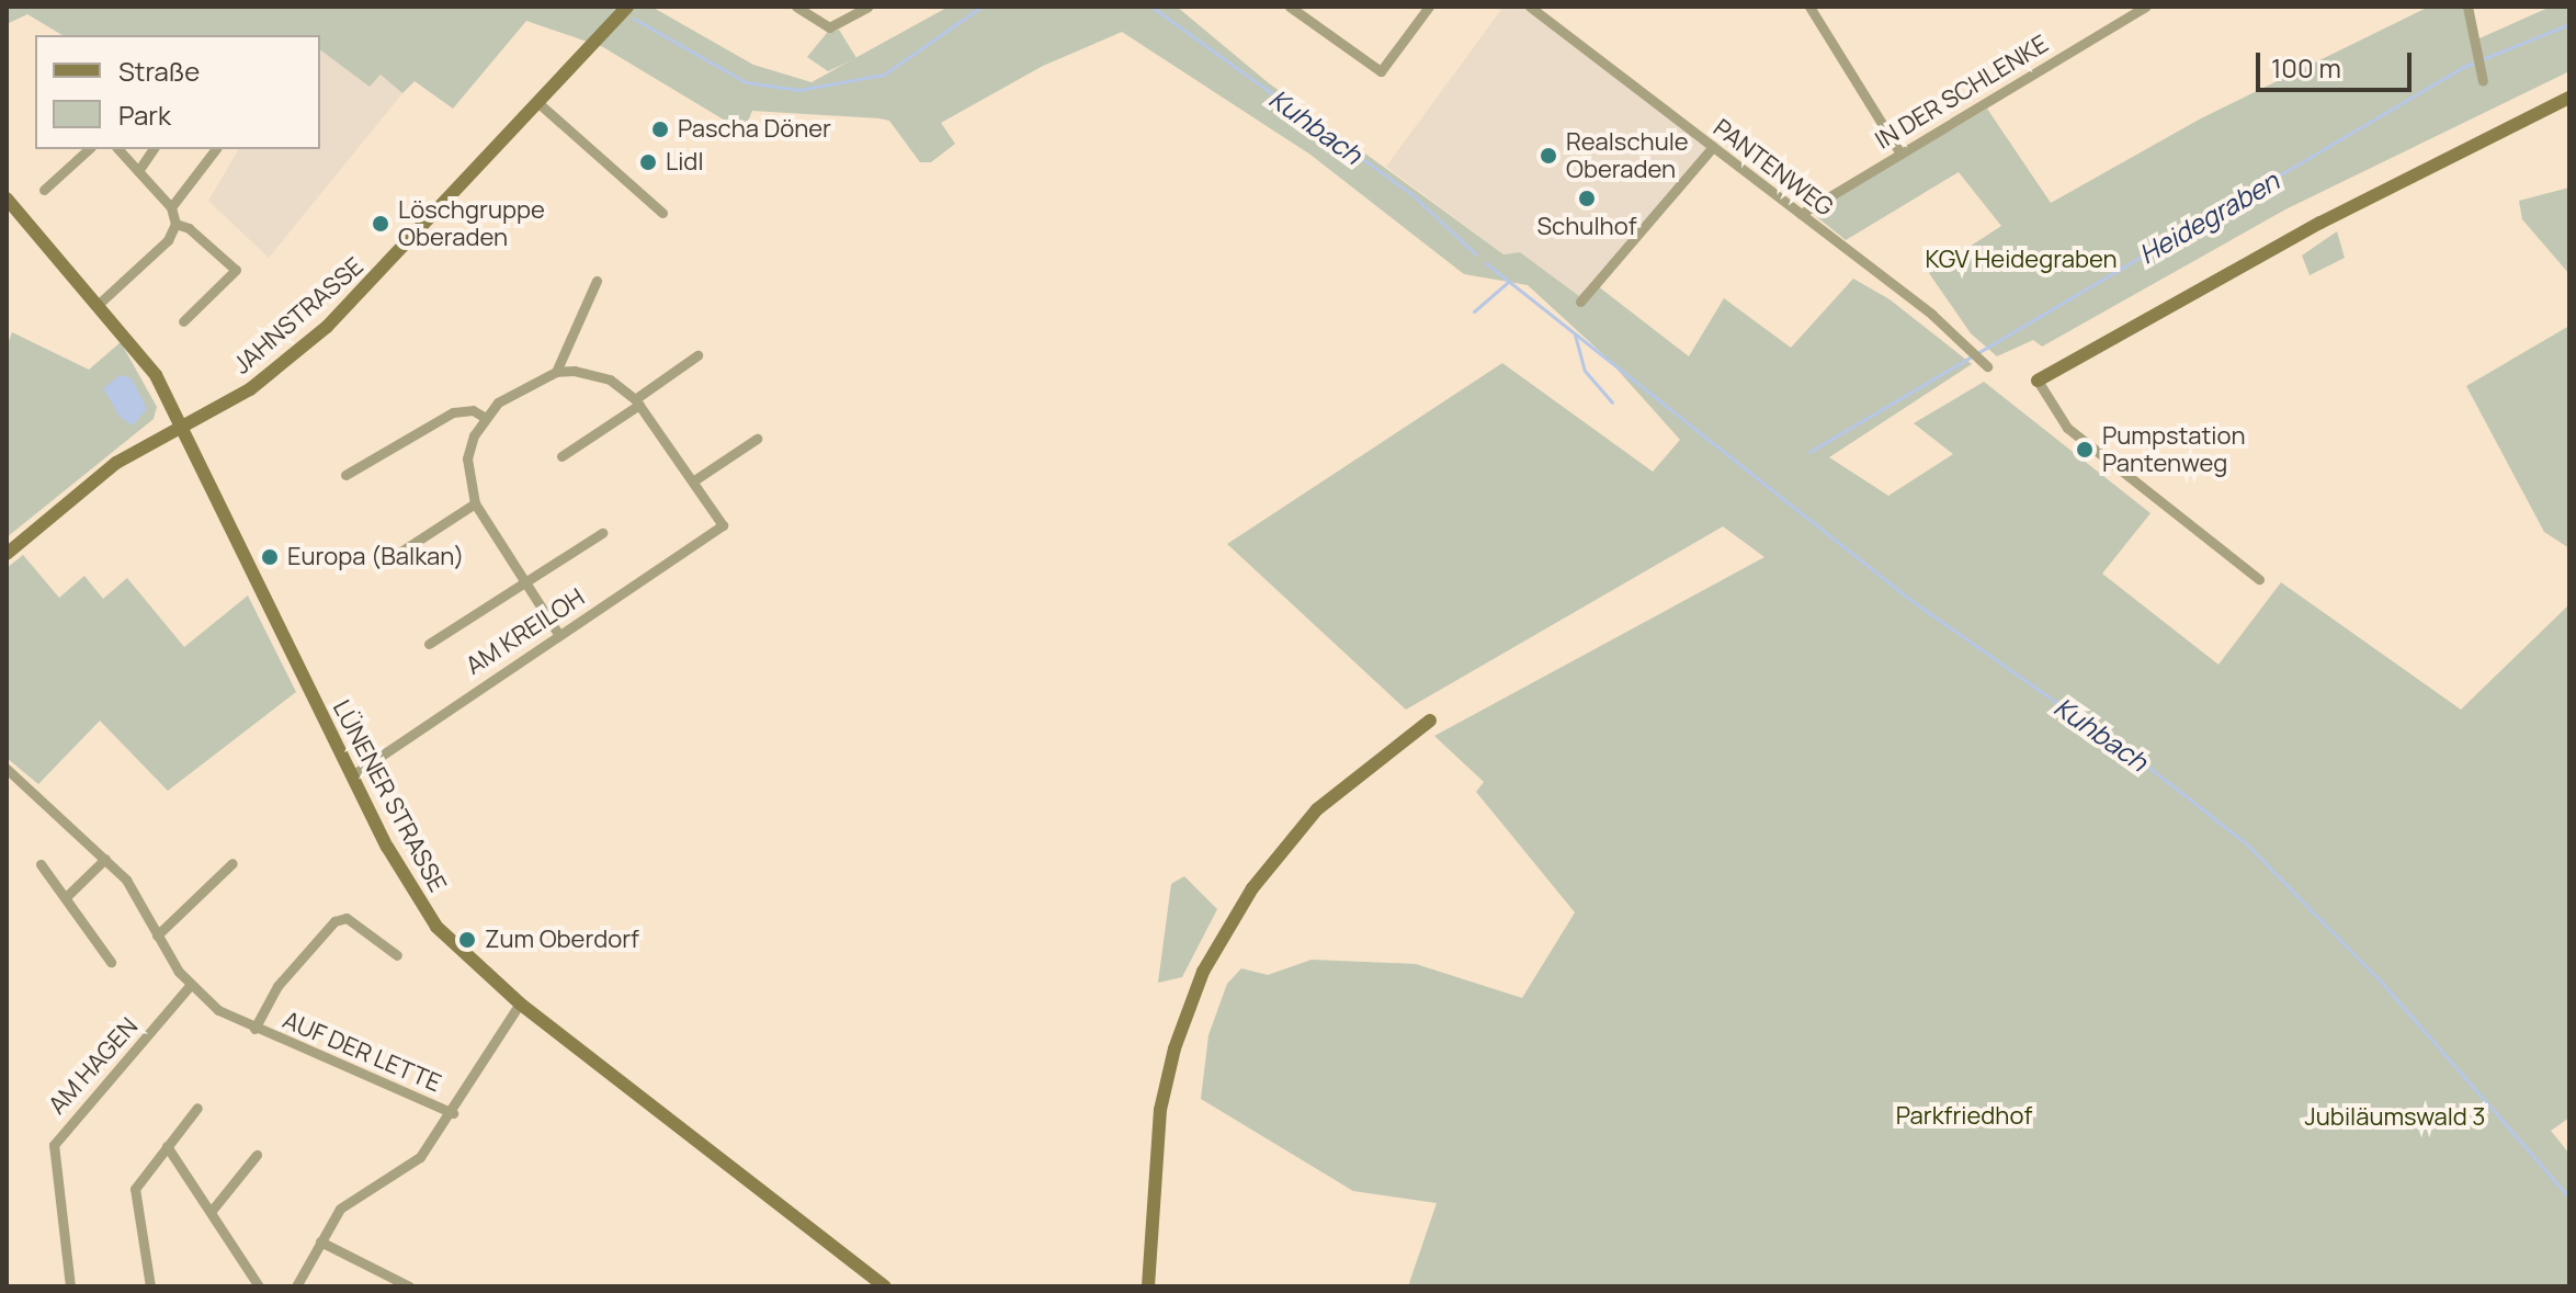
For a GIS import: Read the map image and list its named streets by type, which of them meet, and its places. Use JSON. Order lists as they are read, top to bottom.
{
  "streets": {
    "main road": ["JAHNSTRASSE", "LÜNENER STRASSE"],
    "street": [
      "IN DER SCHLENKE",
      "PANTENWEG",
      "AM KREILOH",
      "AUF DER LETTE",
      "AM HAGEN"
    ]
  },
  "crossings": [
    ["IN DER SCHLENKE", "PANTENWEG"],
    ["JAHNSTRASSE", "LÜNENER STRASSE"],
    ["AM KREILOH", "LÜNENER STRASSE"],
    ["AUF DER LETTE", "AM HAGEN"]
  ],
  "water": ["Kuhbach", "Heidegraben"],
  "parks": ["KGV Heidegraben", "Parkfriedhof", "Jubiläumswald 3"],
  "places": [
    "Pascha Döner",
    "Realschule Oberaden",
    "Lidl",
    "Schulhof",
    "Löschgruppe Oberaden",
    "Pumpstation Pantenweg",
    "Europa (Balkan)",
    "Zum Oberdorf"
  ],
  "legend": ["Straße", "Park"],
  "scale_bar": "100 m"
}
